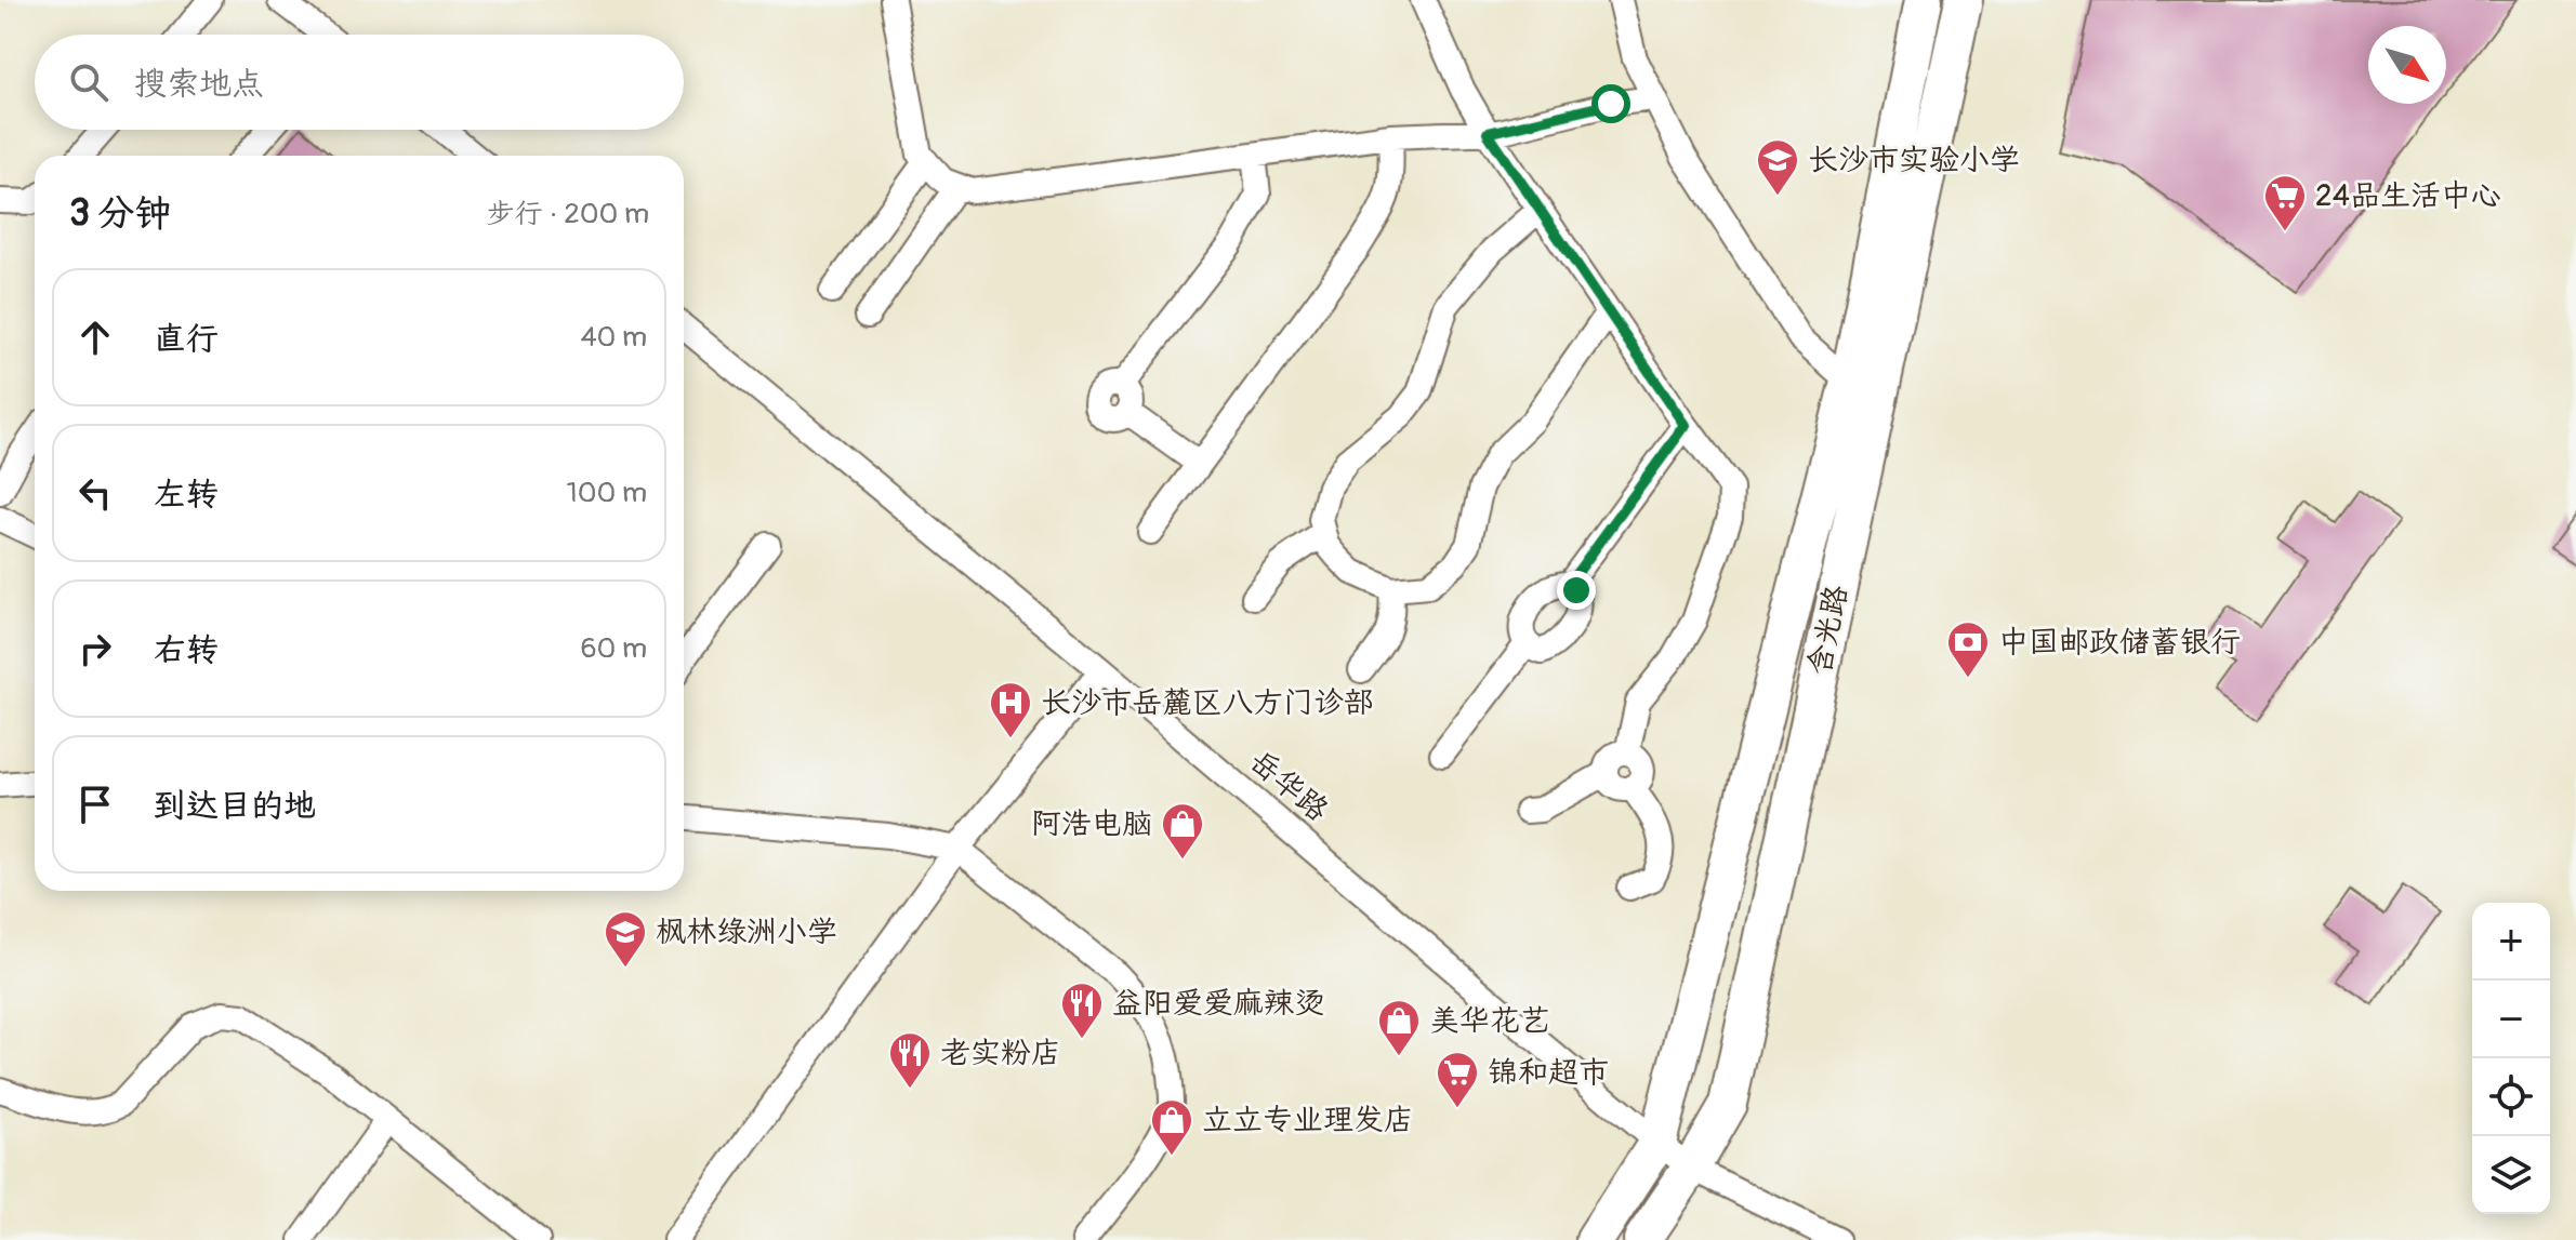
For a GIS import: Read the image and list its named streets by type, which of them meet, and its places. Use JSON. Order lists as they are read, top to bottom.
{
  "streets": {
    "main road": ["含光路"],
    "street": ["岳华路"]
  },
  "crossings": [
    ["含光路", "岳华路"]
  ],
  "places": {
    "school or university": ["长沙市实验小学", "枫林绿洲小学"],
    "supermarket": ["24品生活中心", "锦和超市"],
    "bank": ["中国邮政储蓄银行"],
    "hospital": ["长沙市岳麓区八方门诊部"],
    "shop": ["阿浩电脑", "美华花艺", "立立专业理发店"],
    "restaurant": ["益阳爱爱麻辣烫", "老实粉店"]
  },
  "north": "bottom right",
  "page": {
    "search": "搜索地点",
    "heading": ["3 分钟", "步行 · 200 m"],
    "list": [
      ["直行", "40 m"],
      ["左转", "100 m"],
      ["右转", "60 m"],
      "到达目的地"
    ],
    "map_buttons": ["+", "−"]
  }
}
